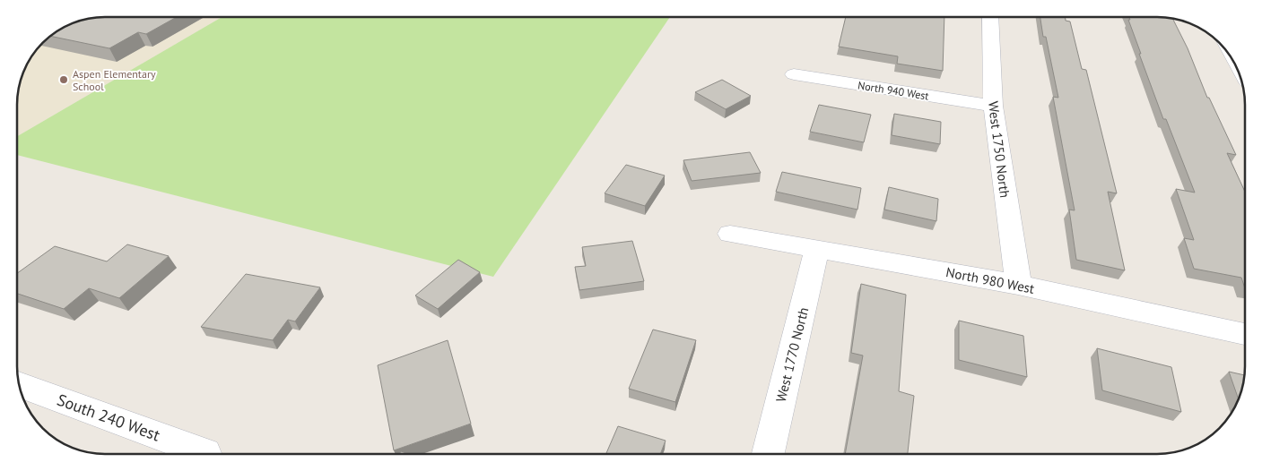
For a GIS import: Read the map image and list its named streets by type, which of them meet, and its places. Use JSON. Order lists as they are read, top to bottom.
{
  "streets": {
    "street": [
      "North 940 West",
      "West 1750 North",
      "North 980 West",
      "West 1770 North",
      "South 240 West"
    ]
  },
  "crossings": [
    ["North 940 West", "West 1750 North"],
    ["West 1750 North", "North 980 West"],
    ["North 980 West", "West 1770 North"]
  ],
  "places": ["Aspen Elementary School"]
}
